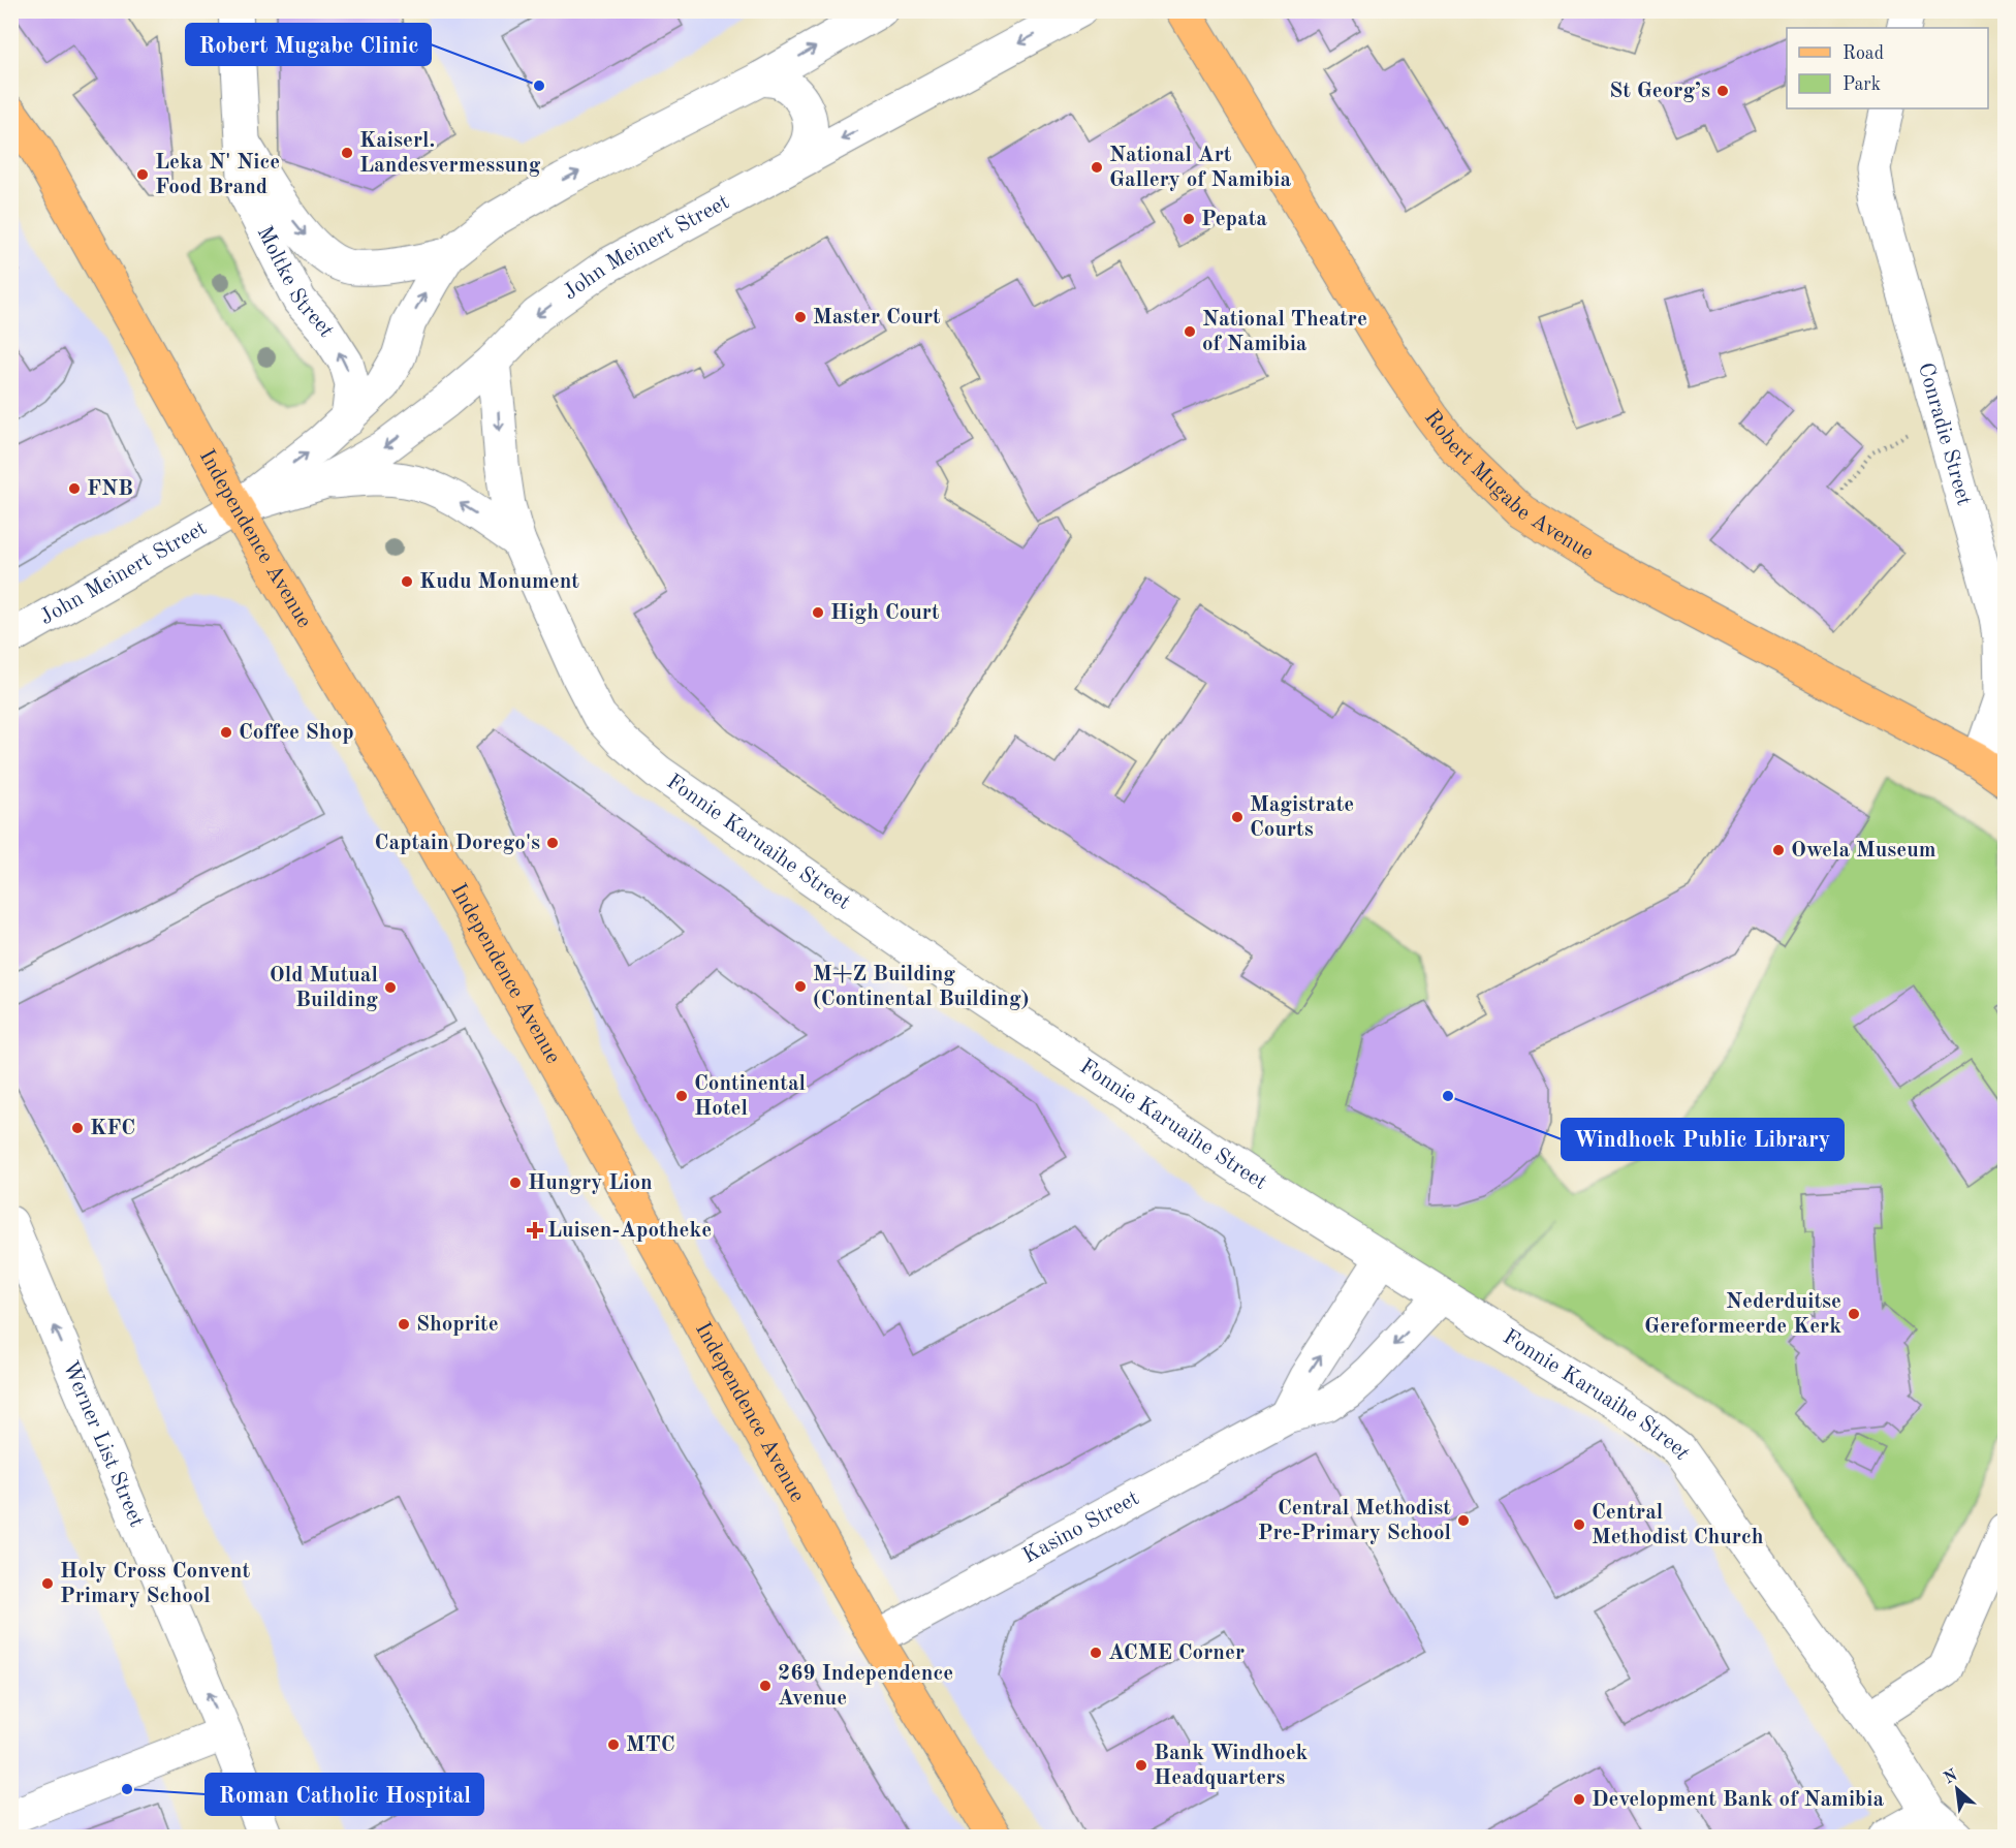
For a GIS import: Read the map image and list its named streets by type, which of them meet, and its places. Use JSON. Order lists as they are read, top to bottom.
{
  "streets": {
    "main road": ["Robert Mugabe Avenue", "Independence Avenue"],
    "street": [
      "John Meinert Street",
      "Moltke Street",
      "Conradie Street",
      "Fonnie Karuaihe Street",
      "Werner List Street",
      "Kasino Street"
    ]
  },
  "crossings": [
    ["John Meinert Street", "Moltke Street"],
    ["John Meinert Street", "Independence Avenue"],
    ["John Meinert Street", "Fonnie Karuaihe Street"],
    ["Conradie Street", "Robert Mugabe Avenue"],
    ["Independence Avenue", "Kasino Street"],
    ["Fonnie Karuaihe Street", "Kasino Street"]
  ],
  "one_way": ["Werner List Street"],
  "places": {
    "other": [
      "Robert Mugabe Clinic",
      "St Georg’s",
      "Kaiserl. Landesvermessung",
      "National Art Gallery of Namibia",
      "Leka N' Nice Food Brand",
      "Pepata",
      "Master Court",
      "National Theatre of Namibia",
      "FNB",
      "Kudu Monument",
      "High Court",
      "Coffee Shop",
      "Magistrate Courts",
      "Captain Dorego's",
      "Owela Museum",
      "M+Z Building (Continental Building)",
      "Old Mutual Building",
      "Continental Hotel",
      "Windhoek Public Library",
      "KFC",
      "Hungry Lion",
      "Nederduitse Gereformeerde Kerk",
      "Shoprite",
      "Central Methodist Pre-Primary School",
      "Central Methodist Church",
      "Holy Cross Convent Primary School",
      "ACME Corner",
      "269 Independence Avenue",
      "MTC",
      "Bank Windhoek Headquarters",
      "Roman Catholic Hospital",
      "Development Bank of Namibia"
    ],
    "health": ["Luisen-Apotheke"]
  },
  "legend": ["Road", "Park"],
  "north": "top left"
}
